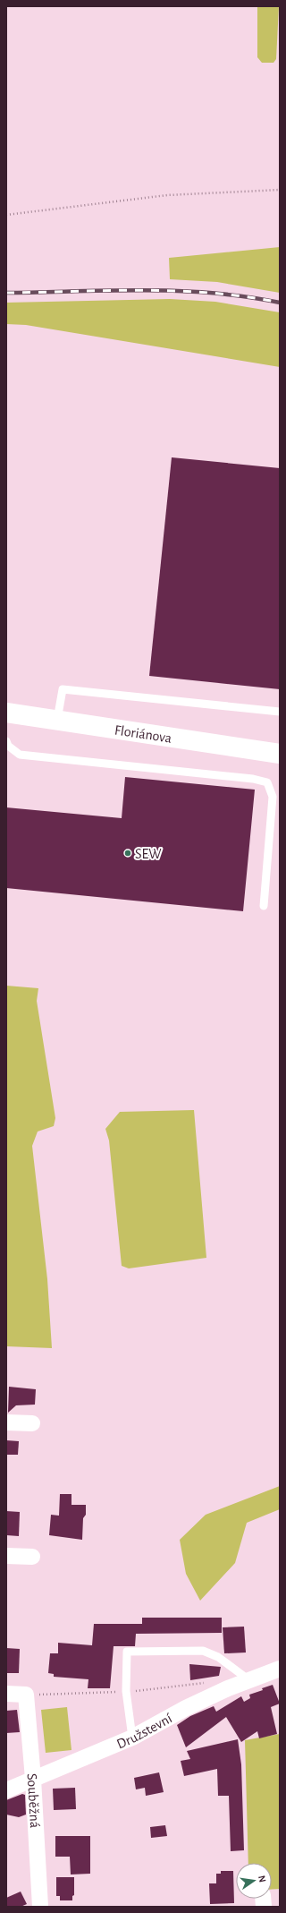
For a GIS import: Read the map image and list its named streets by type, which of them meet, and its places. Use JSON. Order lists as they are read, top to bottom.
{
  "streets": {
    "street": ["Floriánova", "Družstevní", "Souběžná"]
  },
  "crossings": [
    ["Družstevní", "Souběžná"]
  ],
  "places": ["SEW"],
  "north": "right"
}
